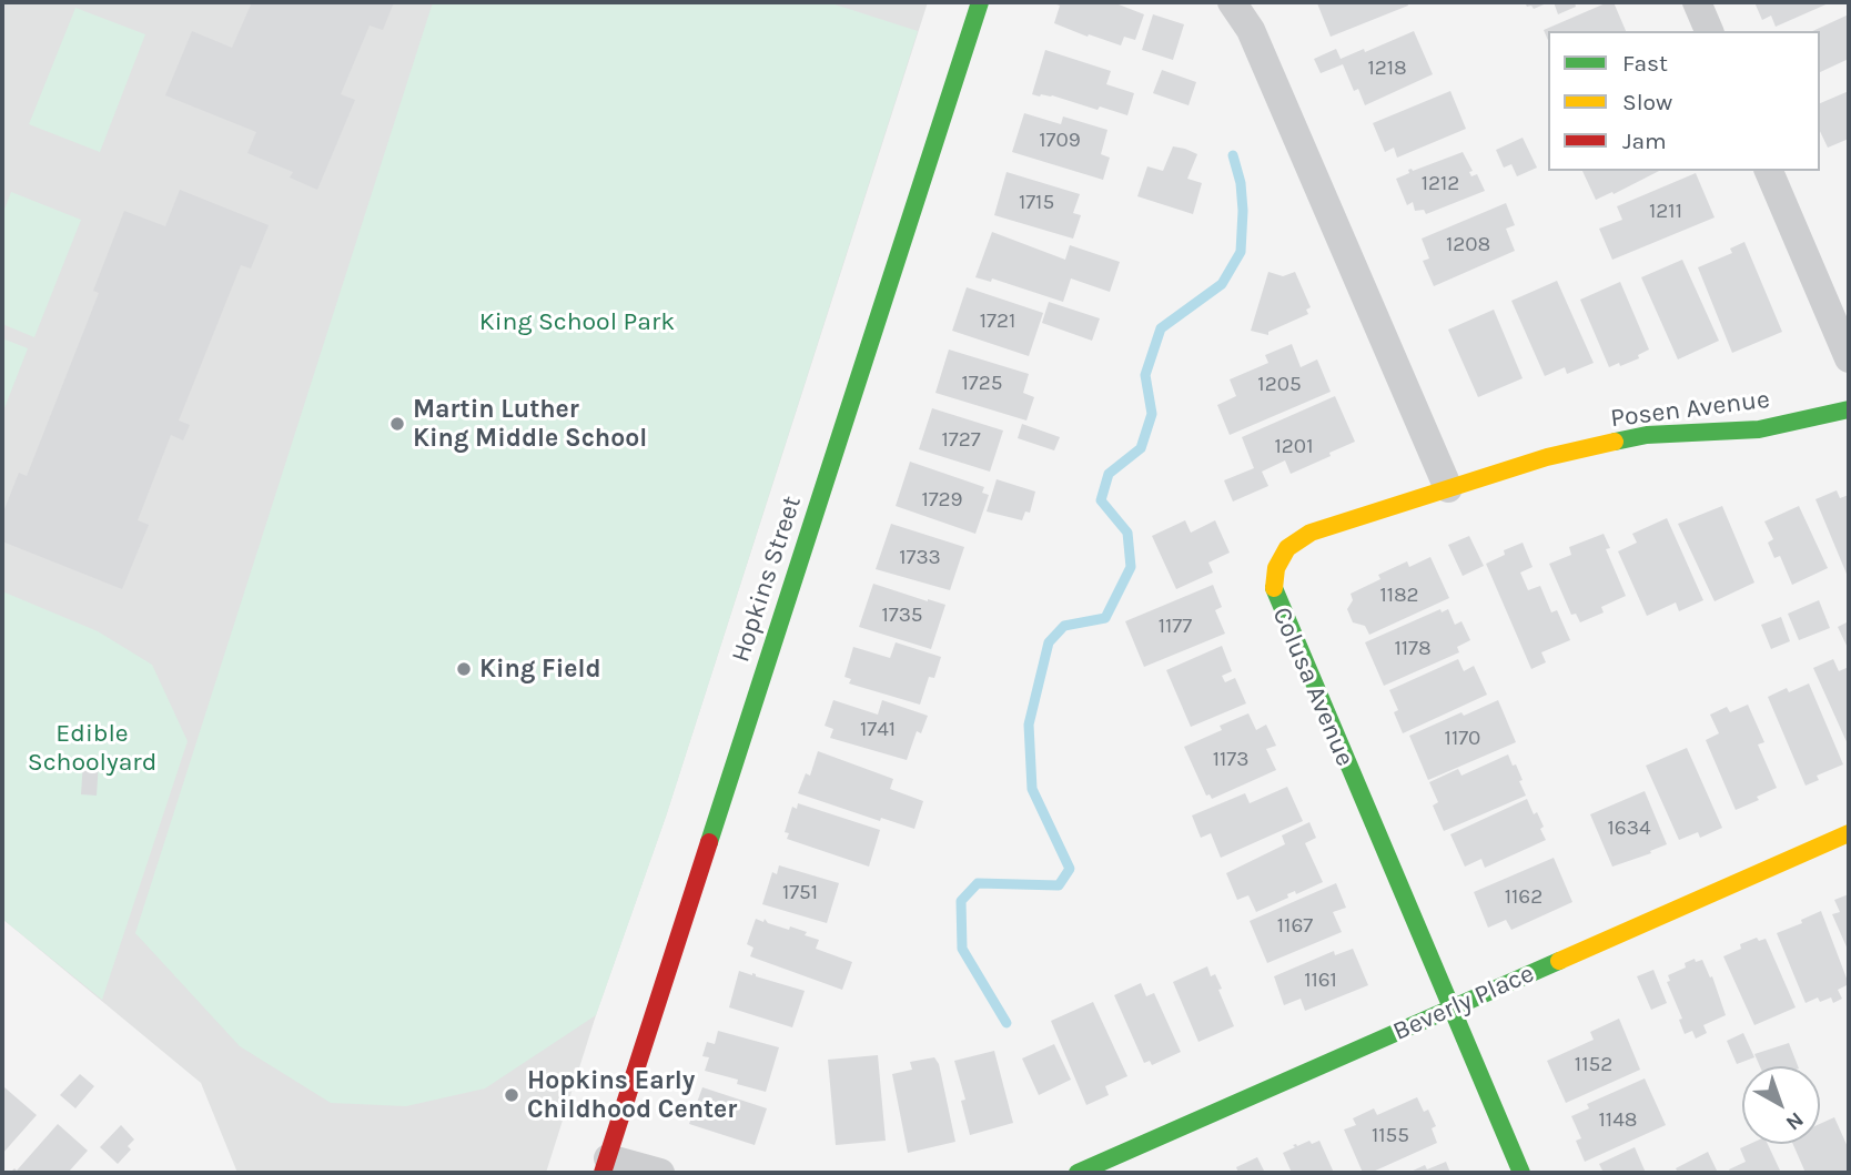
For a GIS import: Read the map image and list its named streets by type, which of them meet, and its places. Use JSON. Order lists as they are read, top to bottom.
{
  "streets": {
    "street": [
      "Posen Avenue",
      "Hopkins Street",
      "Colusa Avenue",
      "Beverly Place"
    ]
  },
  "crossings": [
    ["Posen Avenue", "Colusa Avenue"],
    ["Colusa Avenue", "Beverly Place"]
  ],
  "parks": ["King School Park", "Edible Schoolyard"],
  "places": ["Martin Luther King Middle School", "King Field", "Hopkins Early Childhood Center"],
  "house_numbers": [
    "1218",
    "1709",
    "1212",
    "1715",
    "1211",
    "1208",
    "1721",
    "1725",
    "1205",
    "1727",
    "1201",
    "1729",
    "1733",
    "1182",
    "1735",
    "1177",
    "1178",
    "1741",
    "1170",
    "1173",
    "1634",
    "1751",
    "1162",
    "1167",
    "1161",
    "1152",
    "1148",
    "1155"
  ],
  "legend": ["Fast", "Slow", "Jam"],
  "north": "bottom right"
}
